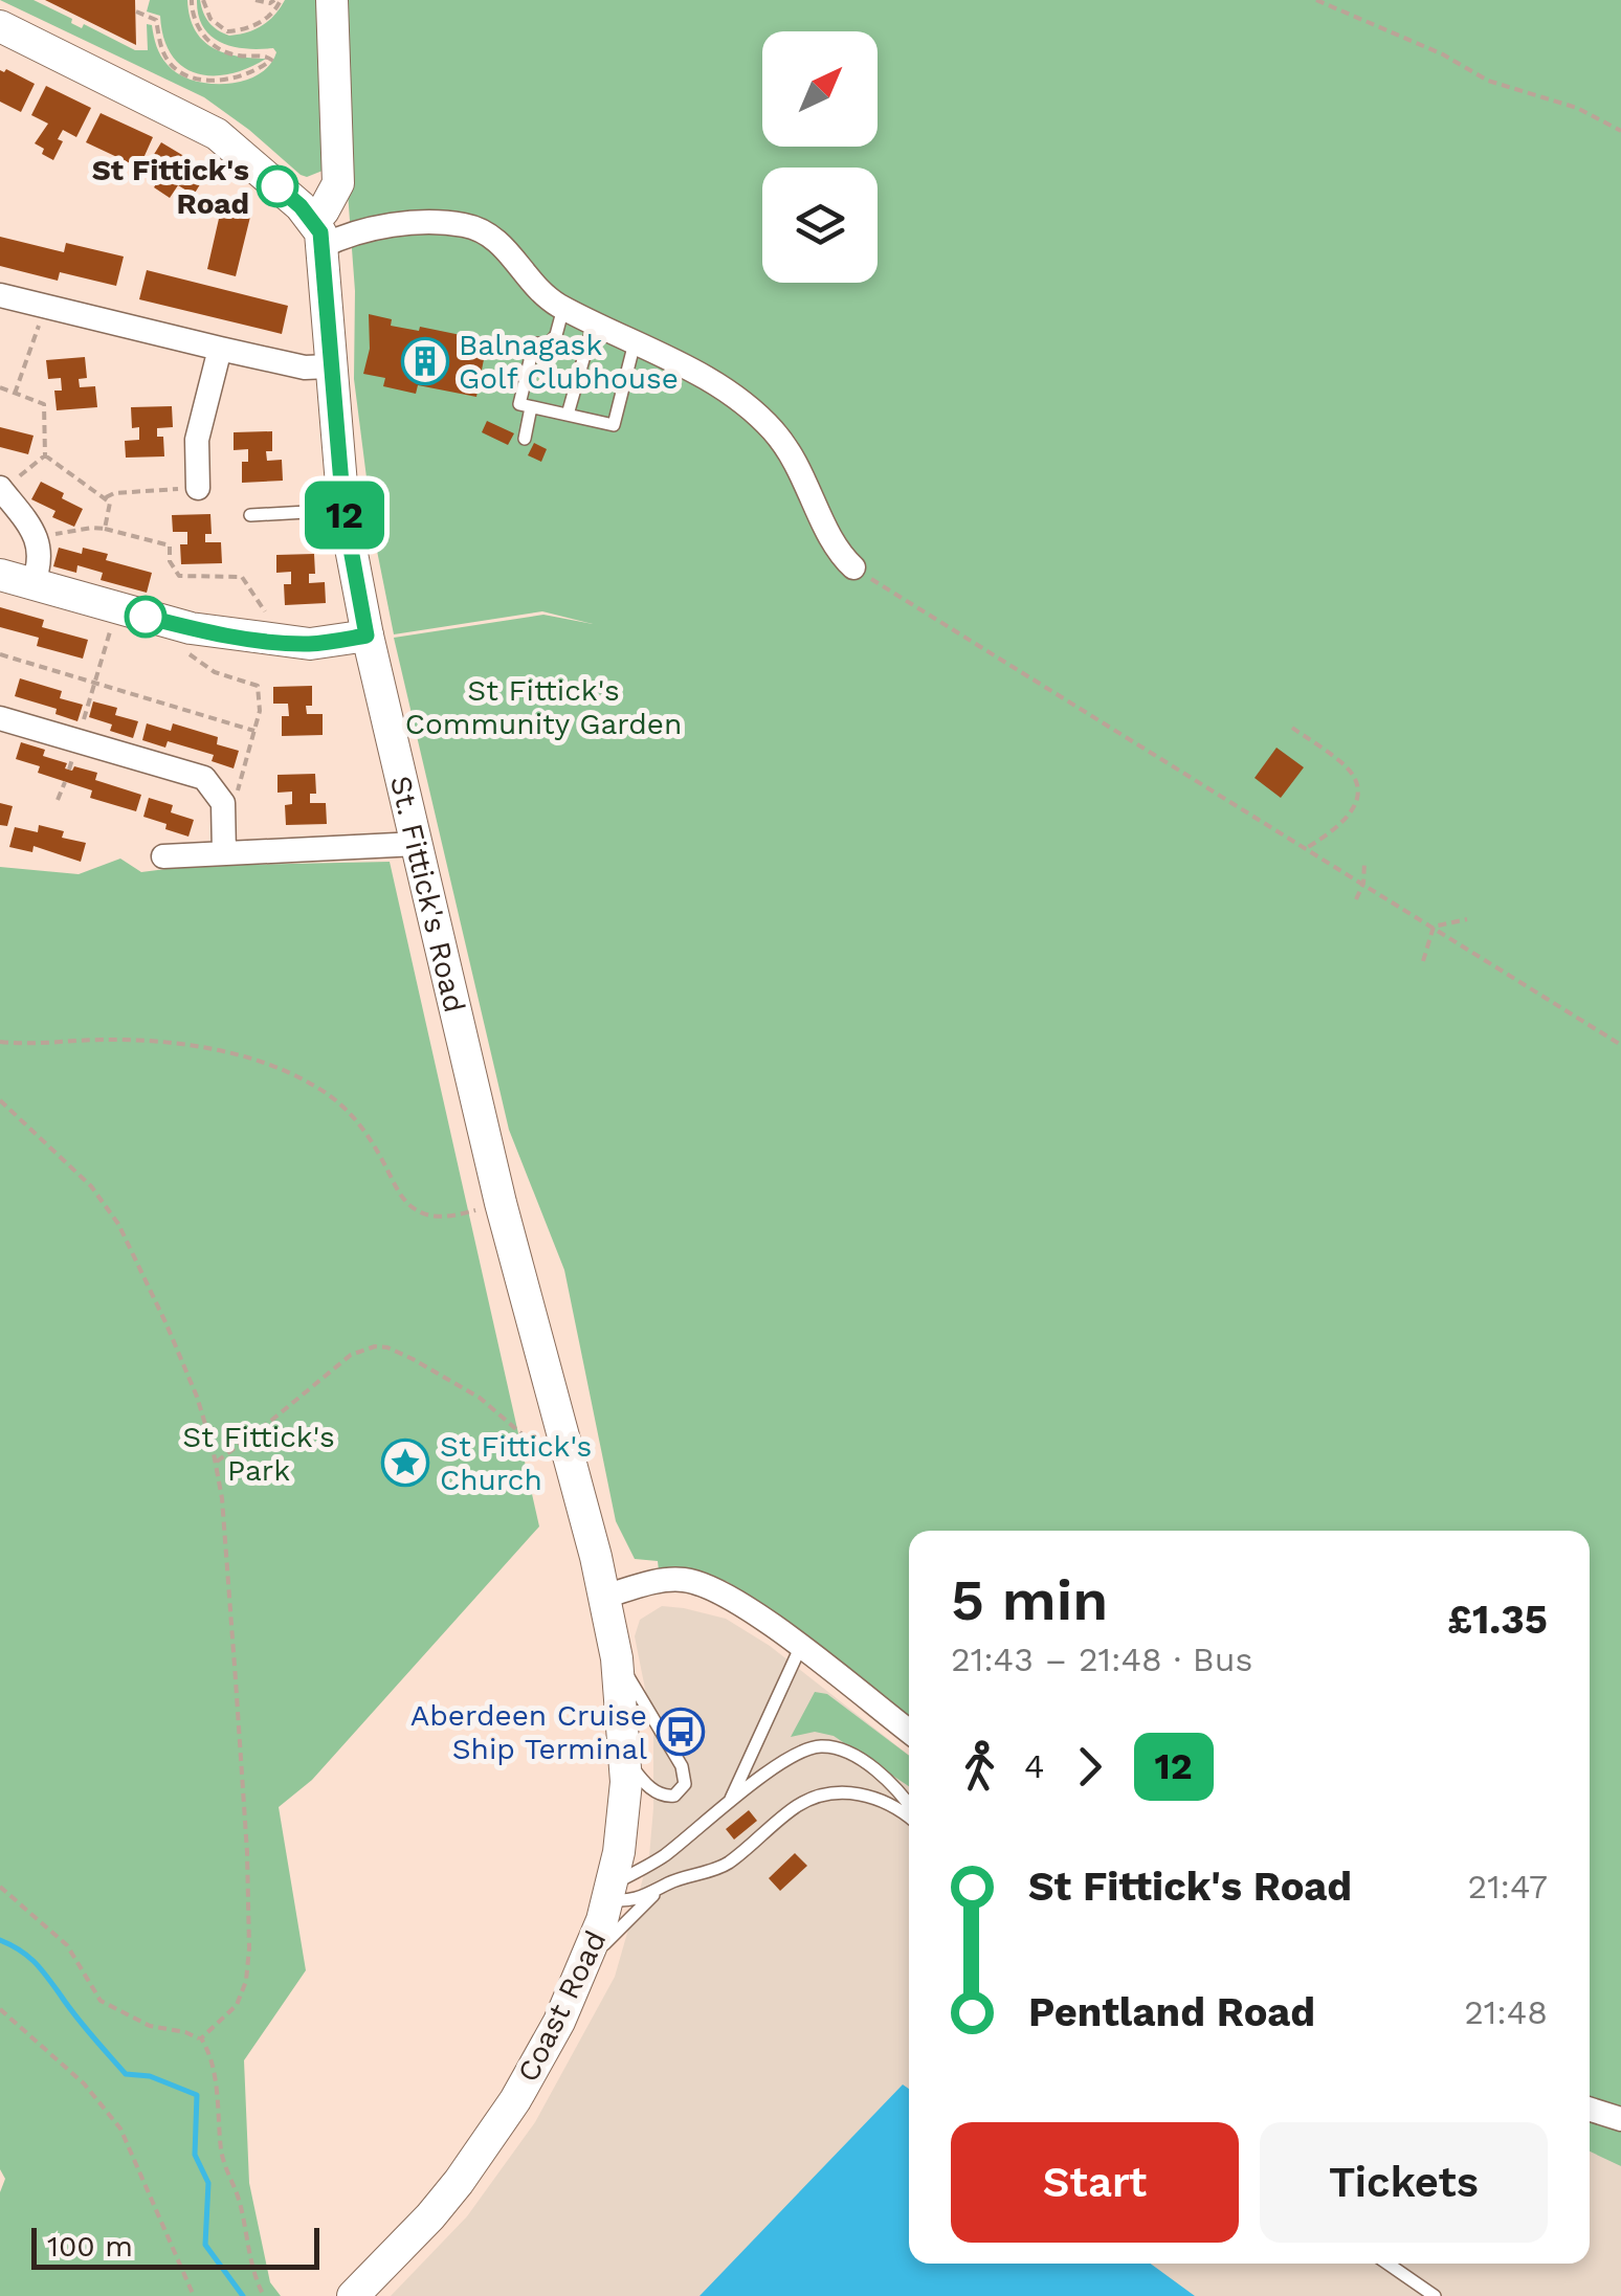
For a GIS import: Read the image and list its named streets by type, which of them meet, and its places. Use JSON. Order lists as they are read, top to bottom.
{
  "streets": {
    "street": ["St. Fittick's Road", "Coast Road"]
  },
  "crossings": [
    ["St. Fittick's Road", "Coast Road"]
  ],
  "parks": ["St Fittick's Community Garden", "St Fittick's Park"],
  "places": {
    "other": ["St Fittick's Road"],
    "building": ["Balnagask Golf Clubhouse"],
    "place": ["St Fittick's Church"],
    "bus stop": ["Aberdeen Cruise Ship Terminal"]
  },
  "lines": ["bus line 12"],
  "scale_bar": "100 m",
  "north": "top right",
  "page": {
    "on_map": "12",
    "heading": ["5 min", "21:43 – 21:48 · Bus", "£1.35"],
    "legs": ["4", "12"],
    "list": [
      {
        "name": "St Fittick's Road",
        "value": "21:47"
      },
      {
        "name": "Pentland Road",
        "value": "21:48"
      }
    ],
    "buttons": ["Start", "Tickets"],
    "scale": "100 m"
  }
}
